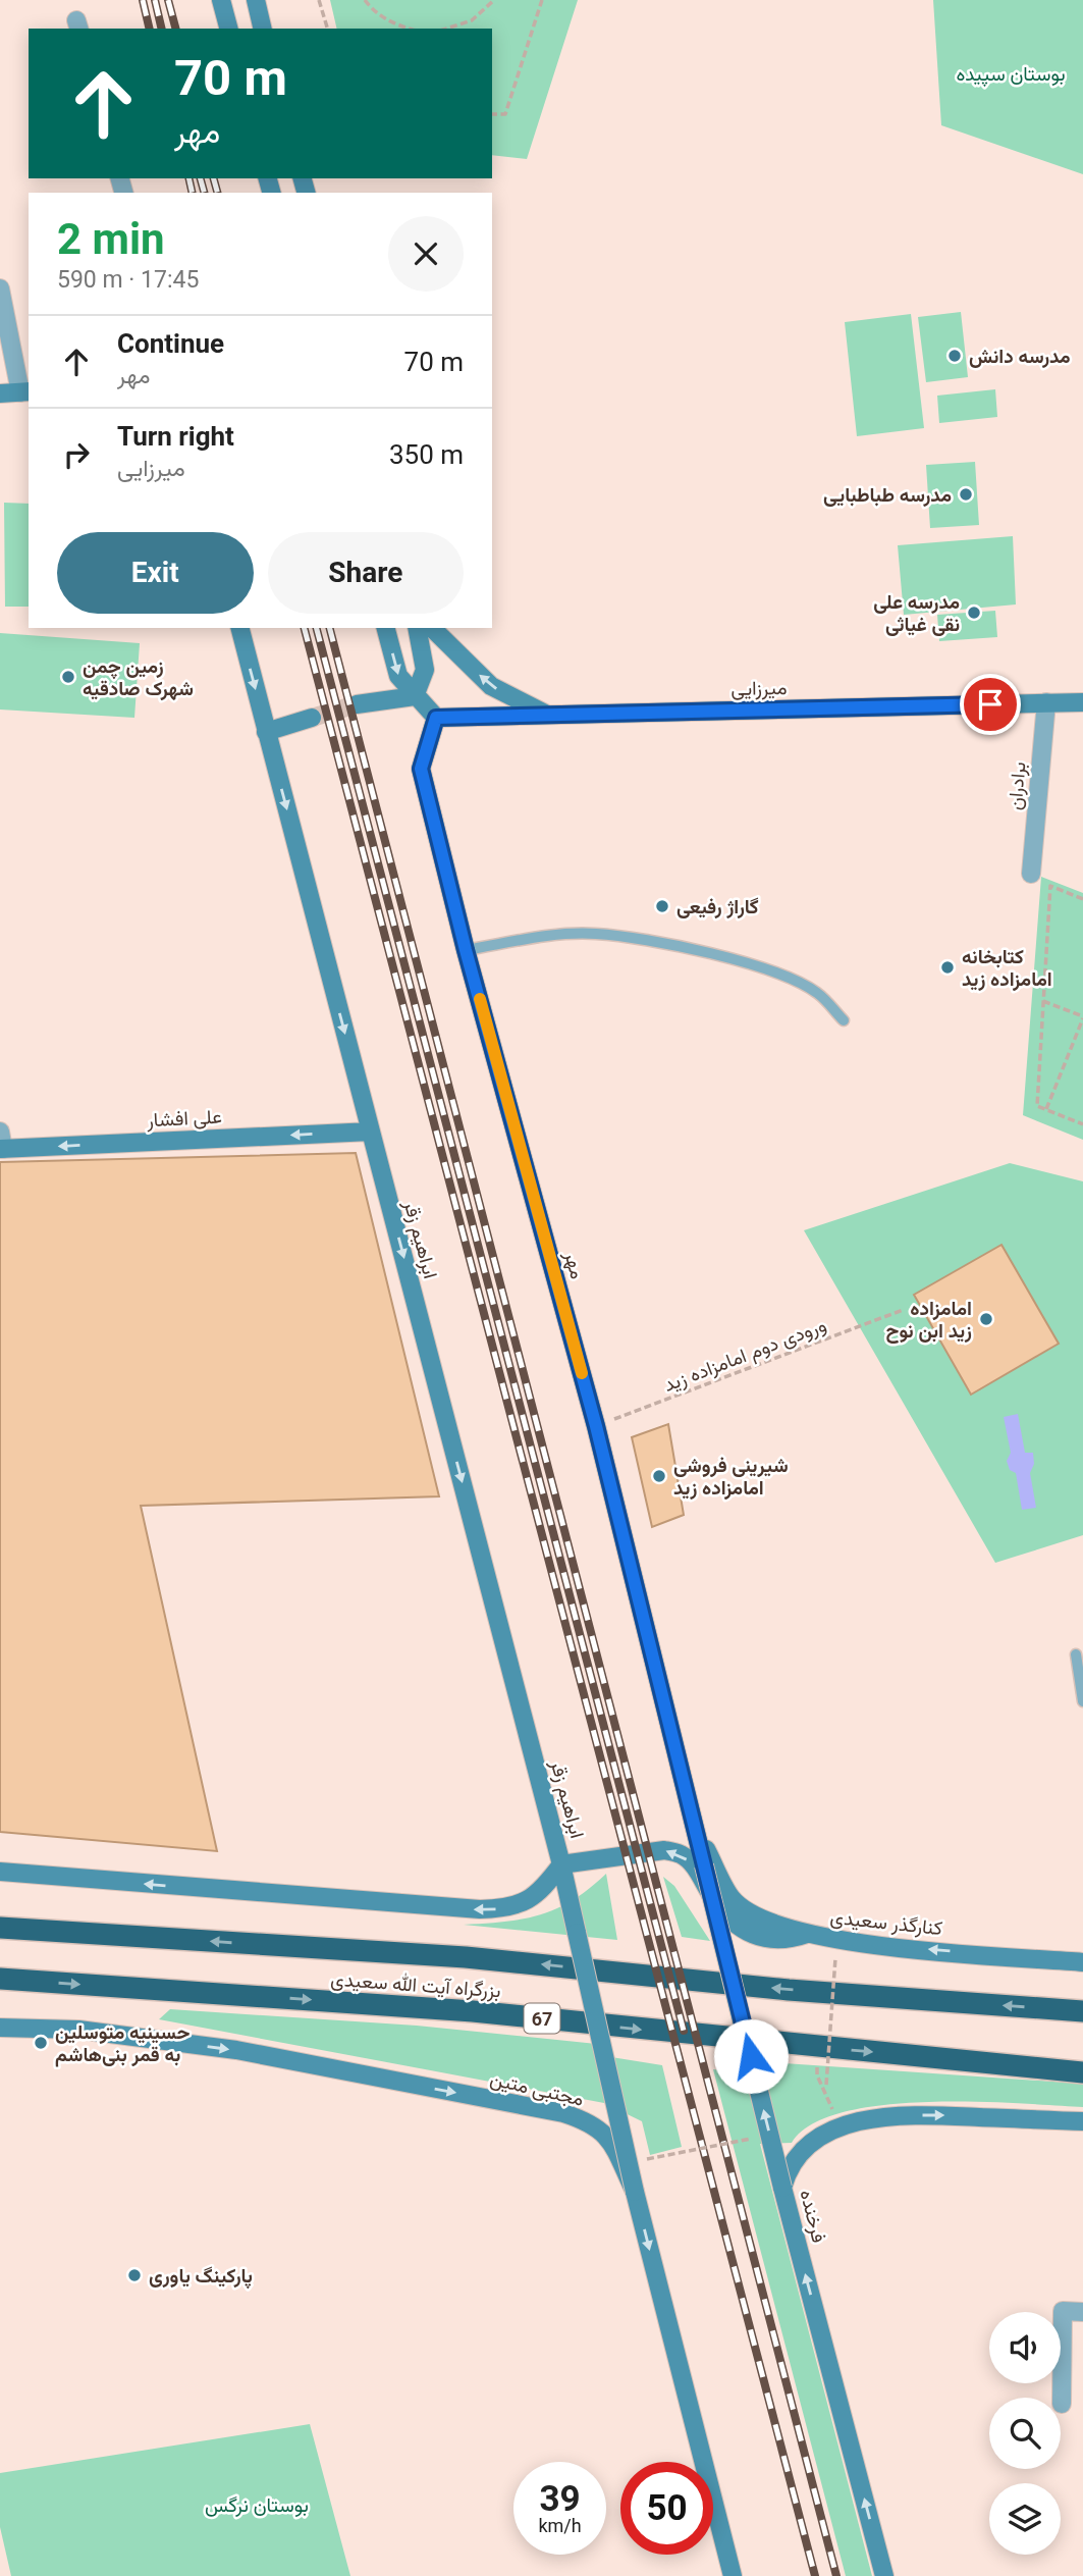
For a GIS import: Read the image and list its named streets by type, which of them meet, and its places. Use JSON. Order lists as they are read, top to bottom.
{
  "streets": {
    "highway": ["بزرگراه آیت الله سعیدی", "67"],
    "street": [
      "میرزایی",
      "برادران",
      "علی افشار",
      "ابراهیم زقر",
      "مهر",
      "کنارگذر سعیدی",
      "مجتبی متین",
      "فرخنده"
    ],
    "path": ["ورودی دوم امامزاده زید"]
  },
  "crossings": [
    ["میرزایی", "برادران"],
    ["میرزایی", "مهر"],
    ["علی افشار", "ابراهیم زقر"],
    ["ابراهیم زقر", "مجتبی متین"],
    ["مهر", "ورودی دوم امامزاده زید"],
    ["مهر", "کنارگذر سعیدی"]
  ],
  "one_way": [
    "علی افشار",
    "ابراهیم زقر",
    "کنارگذر سعیدی",
    "مجتبی متین"
  ],
  "parks": ["بوستان سپیده", "بوستان نرگس"],
  "places": [
    "مدرسه دانش",
    "مدرسه طباطبایی",
    "مدرسه علی نقی غیاثی",
    "زمین چمن شهرک صادقیه",
    "گاراژ رفیعی",
    "کتابخانه امامزاده زید",
    "امامزاده زید ابن نوح",
    "شیرینی فروشی امامزاده زید",
    "حسینیه متوسلین به قمر بنی‌هاشم",
    "پارکینگ یاوری"
  ],
  "page": {
    "turn": ["70 m", "مهر"],
    "heading": ["2 min", "590 m · 17:45"],
    "list": [
      {
        "name": "Continue",
        "note": "مهر",
        "value": "70 m"
      },
      {
        "name": "Turn right",
        "note": "میرزایی",
        "value": "350 m"
      }
    ],
    "buttons": ["Exit", "Share"],
    "speed": "39 km/h",
    "limit": "50"
  }
}
